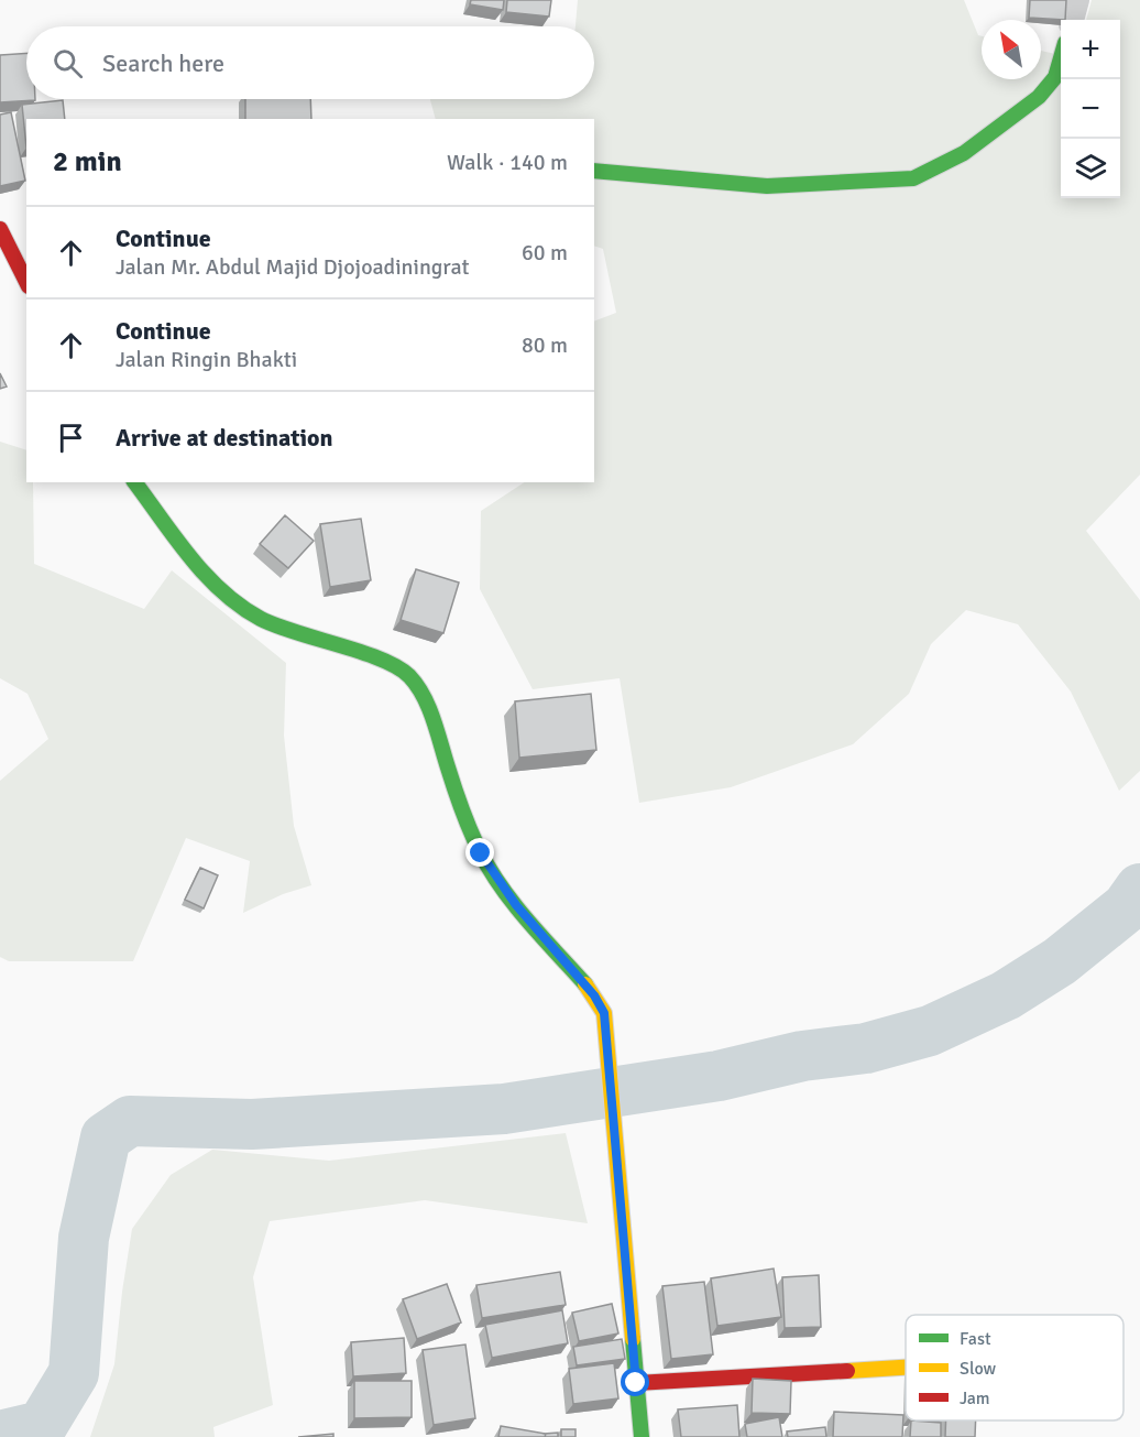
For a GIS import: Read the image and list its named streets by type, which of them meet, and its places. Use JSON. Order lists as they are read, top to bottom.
{
  "legend": ["Fast", "Slow", "Jam"],
  "north": "top left",
  "page": {
    "map_buttons": ["+", "−"],
    "search": "Search here",
    "heading": ["2 min", "Walk · 140 m"],
    "list": [
      ["Continue", "Jalan Mr. Abdul Majid Djojoadiningrat", "60 m"],
      ["Continue", "Jalan Ringin Bhakti", "80 m"],
      "Arrive at destination"
    ]
  }
}
